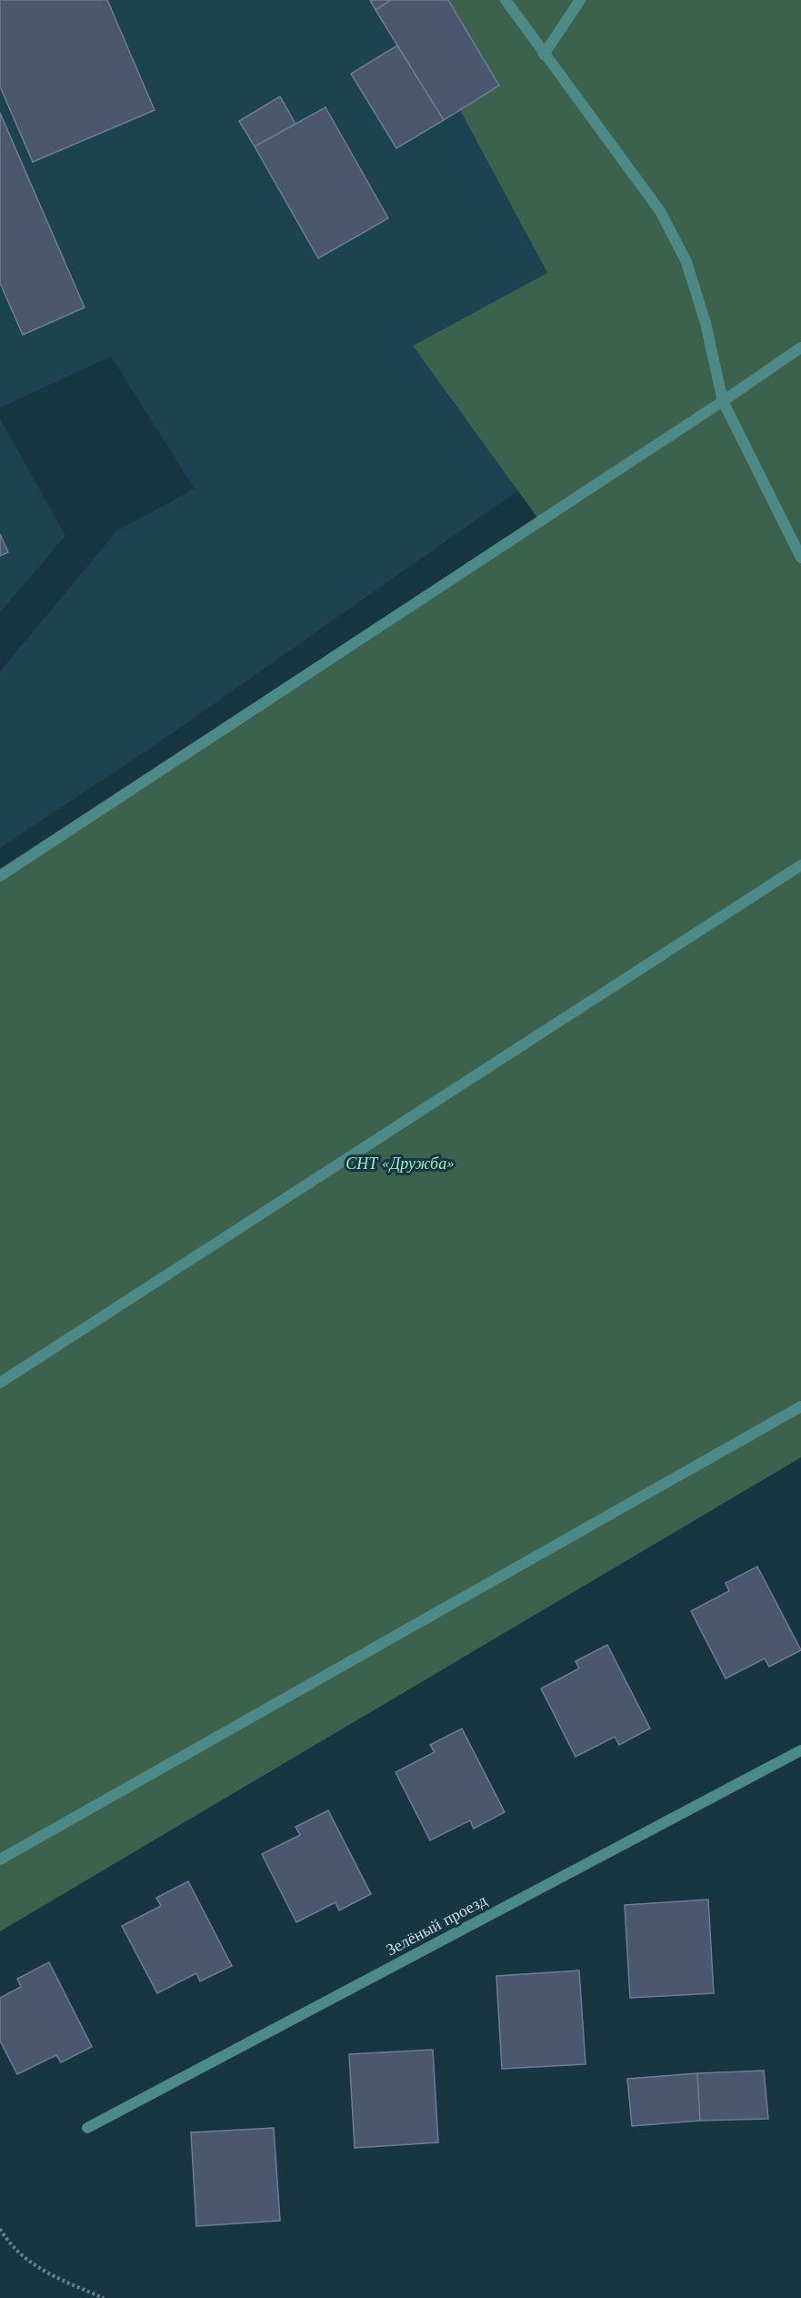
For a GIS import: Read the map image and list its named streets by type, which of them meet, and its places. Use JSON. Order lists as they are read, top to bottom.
{
  "streets": {
    "street": ["Зелёный проезд"]
  },
  "parks": ["СНТ «Дружба»"]
}
